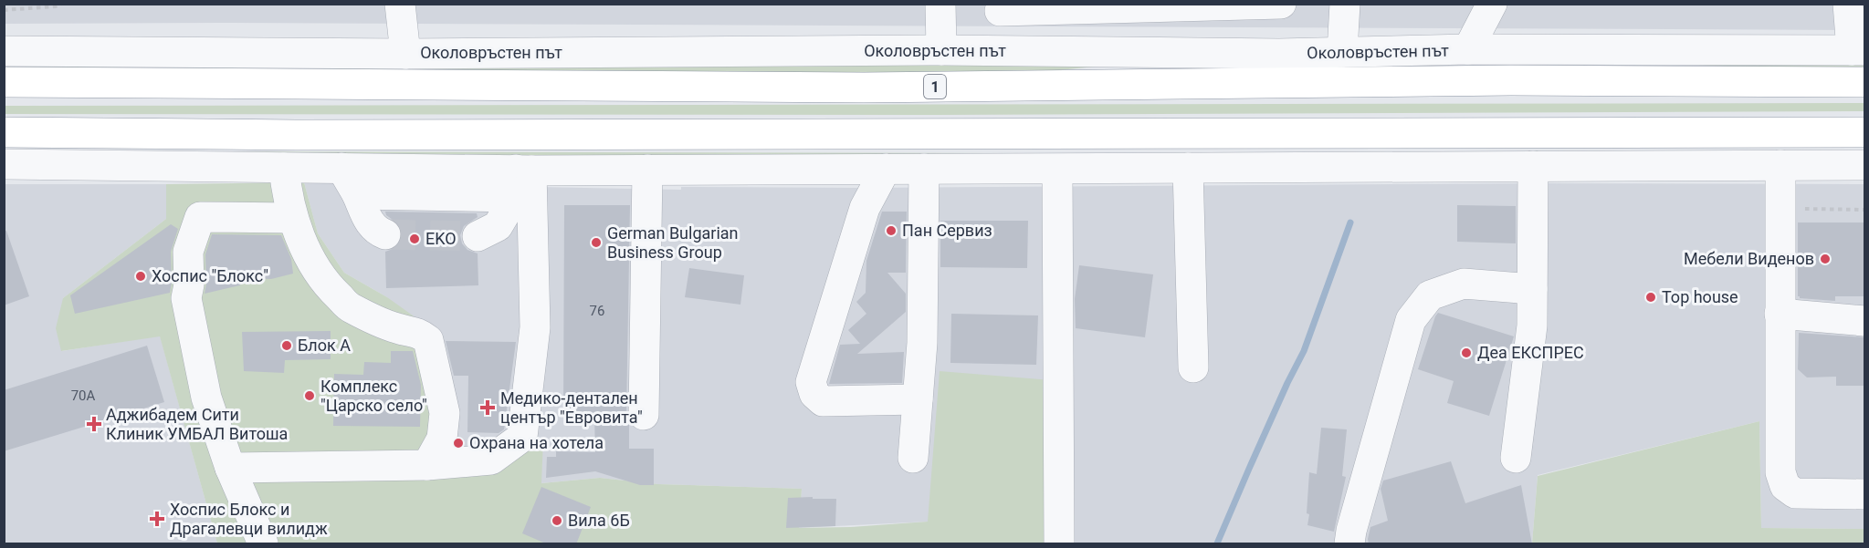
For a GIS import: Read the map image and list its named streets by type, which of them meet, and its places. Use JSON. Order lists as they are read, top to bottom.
{
  "streets": {
    "highway": ["Околовръстен път", "1"]
  },
  "places": {
    "other": [
      "Пан Сервиз",
      "EKO",
      "German Bulgarian Business Group",
      "Мебели Виденов",
      "Хоспис \"Блокс\"",
      "Top house",
      "Блок А",
      "Деа ЕКСПРЕС",
      "Комплекс \"Царско село\"",
      "Охрана на хотела",
      "Вила 6Б"
    ],
    "health": ["Медико-дентален център \"Евровита\"", "Аджибадем Сити Клиник УМБАЛ Витоша", "Хоспис Блокс и Драгалевци вилидж"]
  },
  "house_numbers": ["76", "70А"]
}
